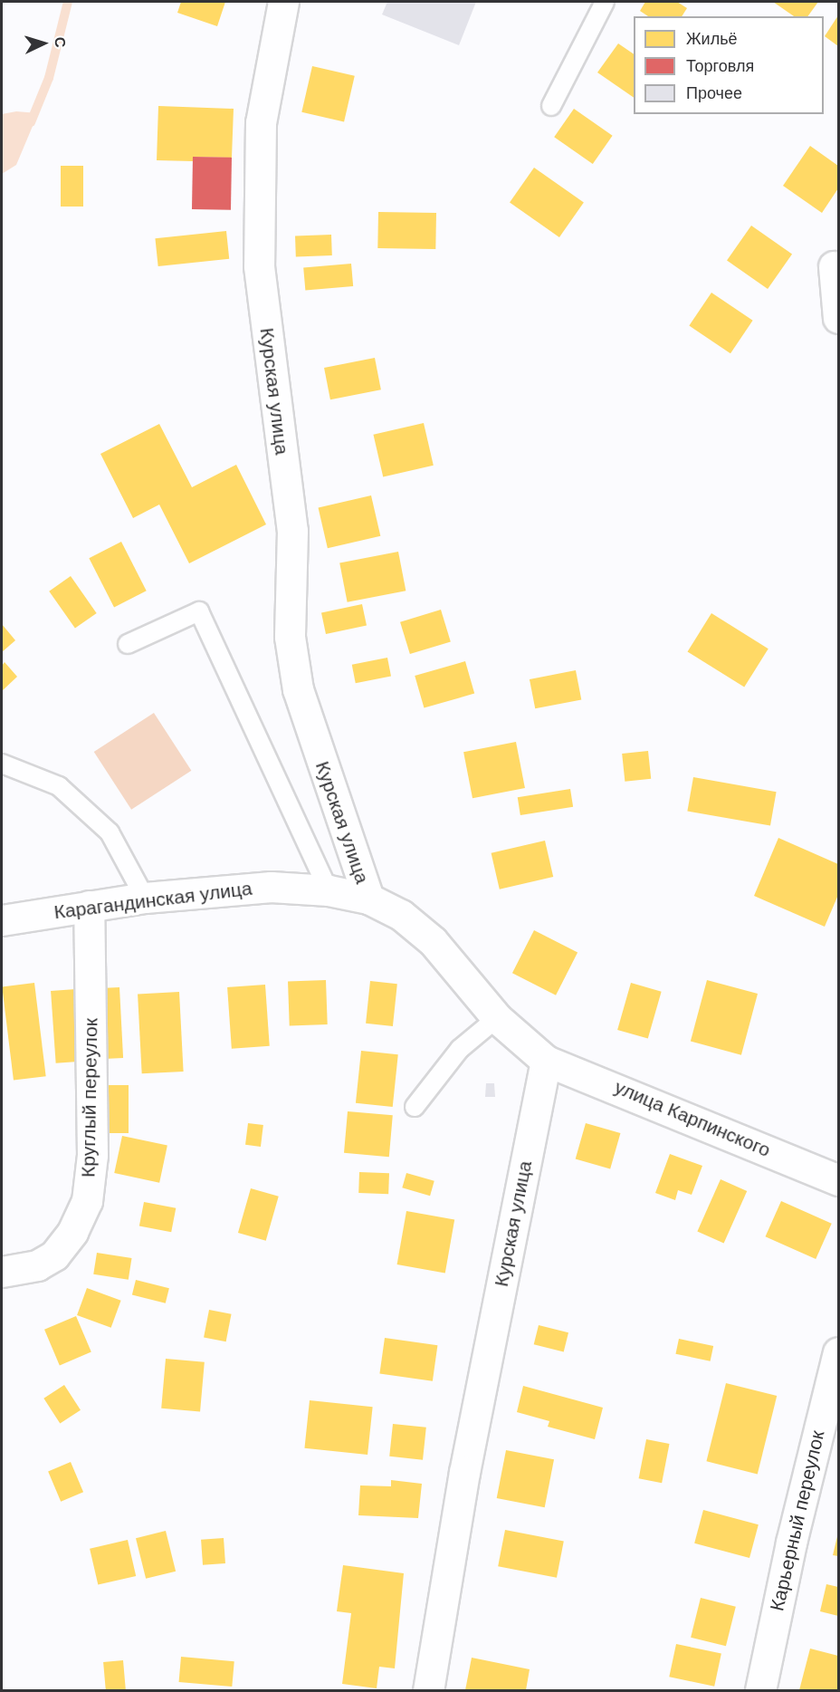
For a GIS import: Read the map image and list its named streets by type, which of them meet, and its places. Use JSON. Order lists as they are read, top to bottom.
{
  "streets": {
    "street": [
      "Курская улица",
      "Карагандинская улица",
      "Круглый переулок",
      "улица Карпинского",
      "Карьерный переулок"
    ]
  },
  "crossings": [
    ["Курская улица", "Карагандинская улица"],
    ["Курская улица", "улица Карпинского"],
    ["Карагандинская улица", "Круглый переулок"]
  ],
  "legend": ["Жильё", "Торговля", "Прочее"],
  "north": "right"
}
